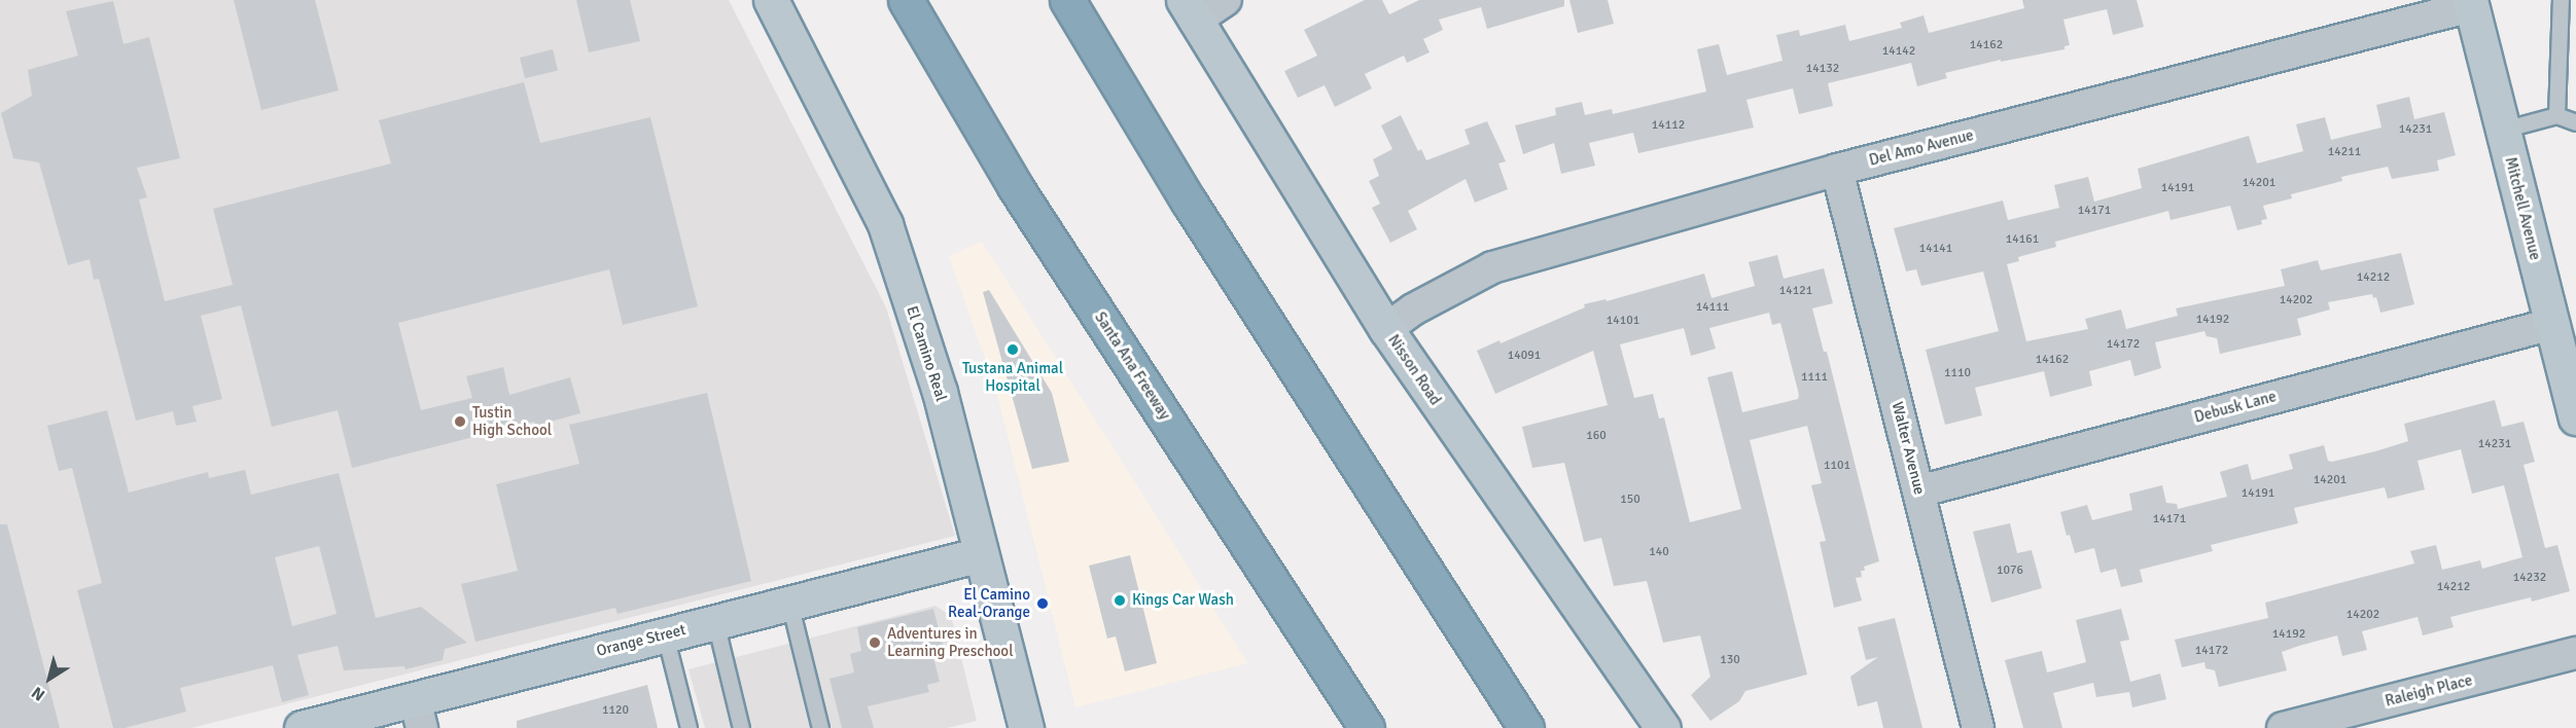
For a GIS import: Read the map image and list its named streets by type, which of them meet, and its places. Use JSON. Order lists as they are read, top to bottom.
{
  "streets": {
    "highway": ["Santa Ana Freeway"],
    "street": [
      "Del Amo Avenue",
      "Mitchell Avenue",
      "El Camino Real",
      "Nisson Road",
      "Debusk Lane",
      "Walter Avenue",
      "Orange Street",
      "Raleigh Place"
    ]
  },
  "crossings": [
    ["Del Amo Avenue", "Mitchell Avenue"],
    ["Del Amo Avenue", "Nisson Road"],
    ["Del Amo Avenue", "Walter Avenue"],
    ["Mitchell Avenue", "Debusk Lane"],
    ["El Camino Real", "Orange Street"],
    ["Debusk Lane", "Walter Avenue"]
  ],
  "places": [
    "Tustana Animal Hospital",
    "Tustin High School",
    "Kings Car Wash",
    "El Camino Real-Orange",
    "Adventures in Learning Preschool"
  ],
  "house_numbers": [
    "14162",
    "14142",
    "14132",
    "14112",
    "14231",
    "14211",
    "14201",
    "14191",
    "14171",
    "14161",
    "14141",
    "14212",
    "14121",
    "14202",
    "14111",
    "14192",
    "14101",
    "14172",
    "14091",
    "14162",
    "1110",
    "1111",
    "160",
    "14231",
    "1101",
    "14201",
    "14191",
    "150",
    "14171",
    "140",
    "1076",
    "14232",
    "14212",
    "14202",
    "14192",
    "14172",
    "130",
    "1120"
  ],
  "north": "bottom left"
}
